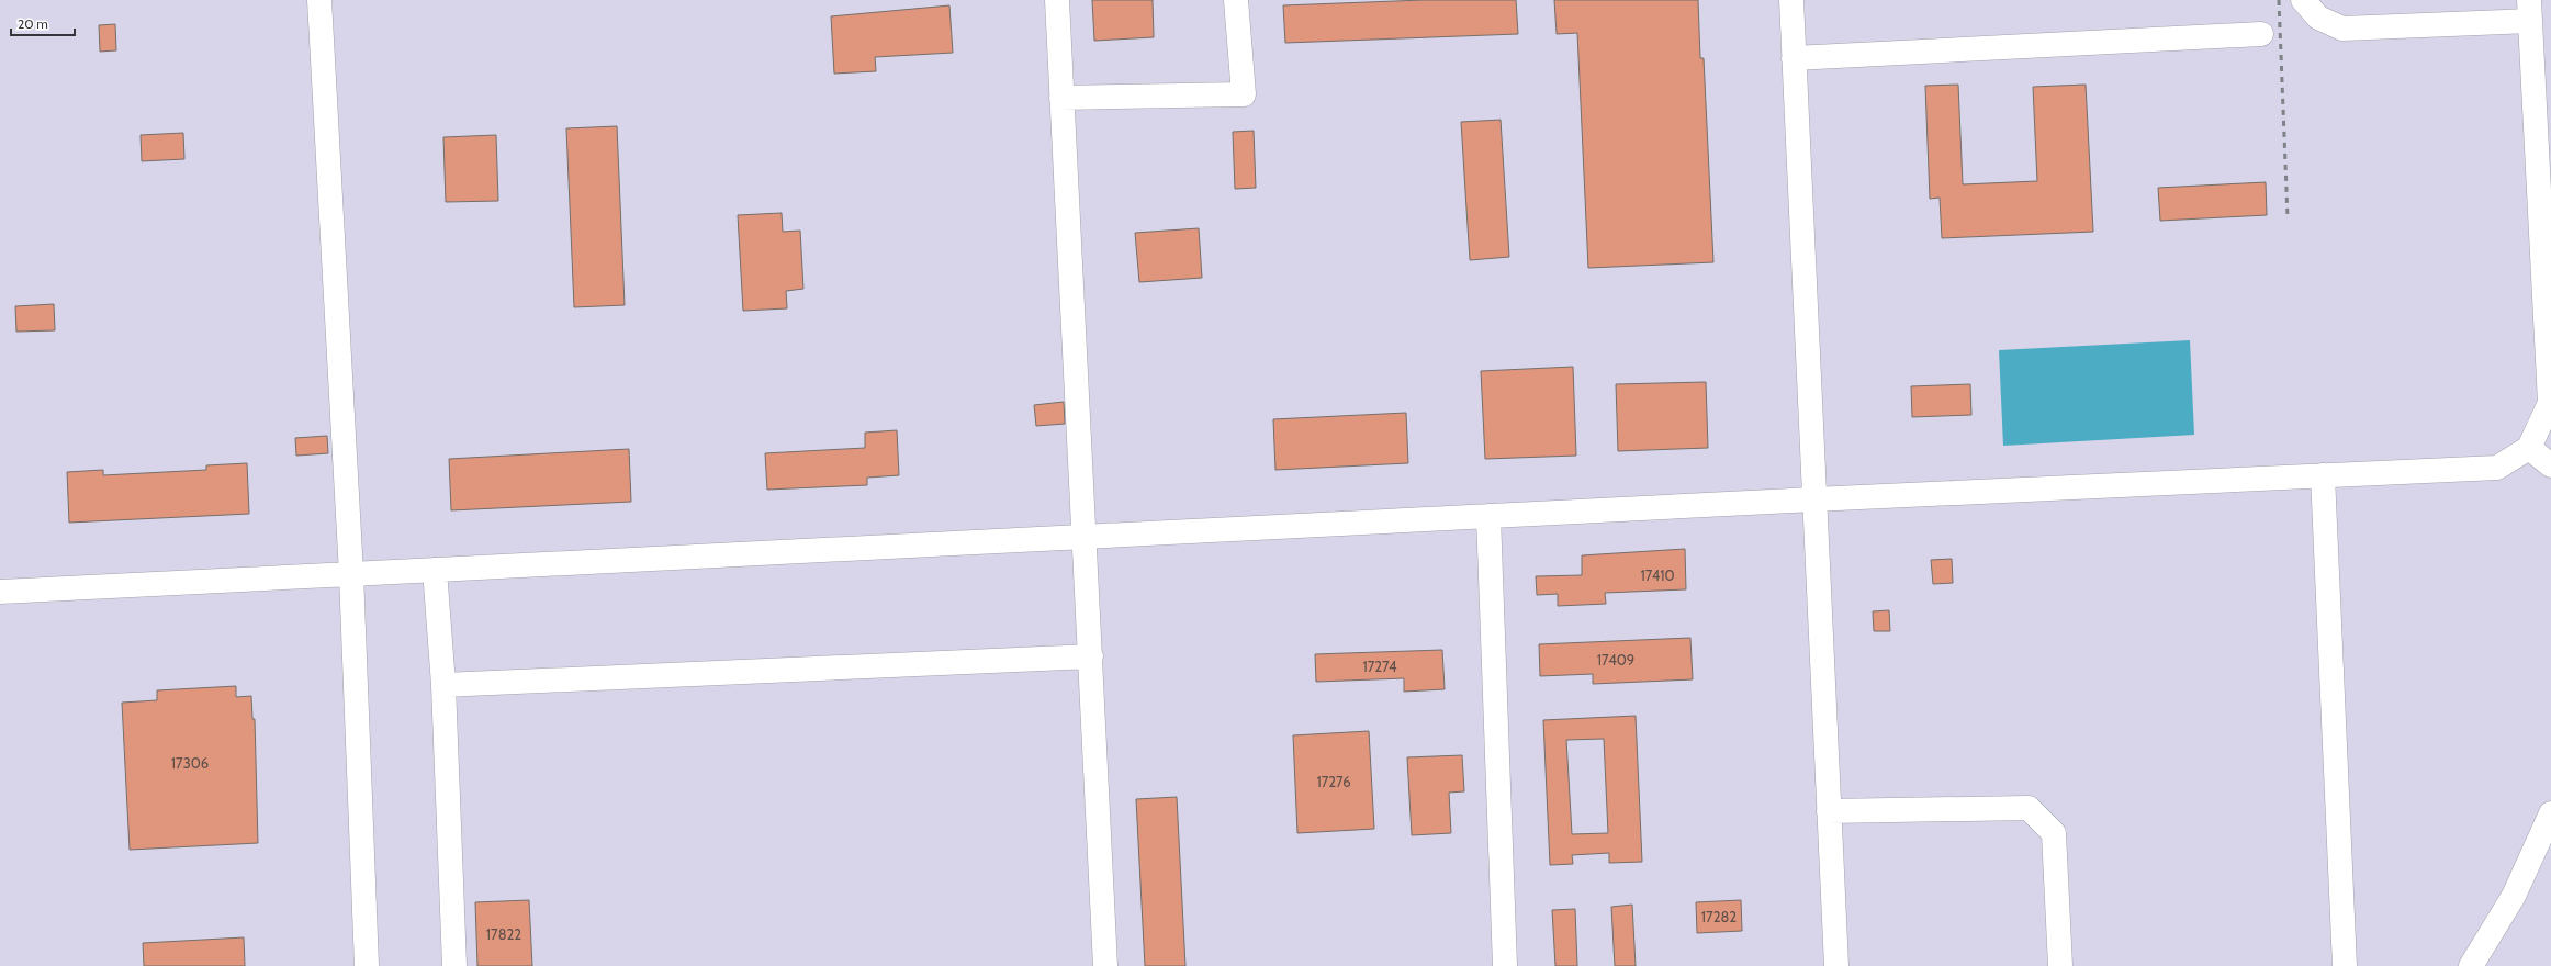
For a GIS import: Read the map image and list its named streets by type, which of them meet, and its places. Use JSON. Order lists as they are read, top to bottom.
{
  "house_numbers": [
    "17410",
    "17409",
    "17274",
    "17306",
    "17276",
    "17282",
    "17822"
  ],
  "scale_bar": "20 m"
}
